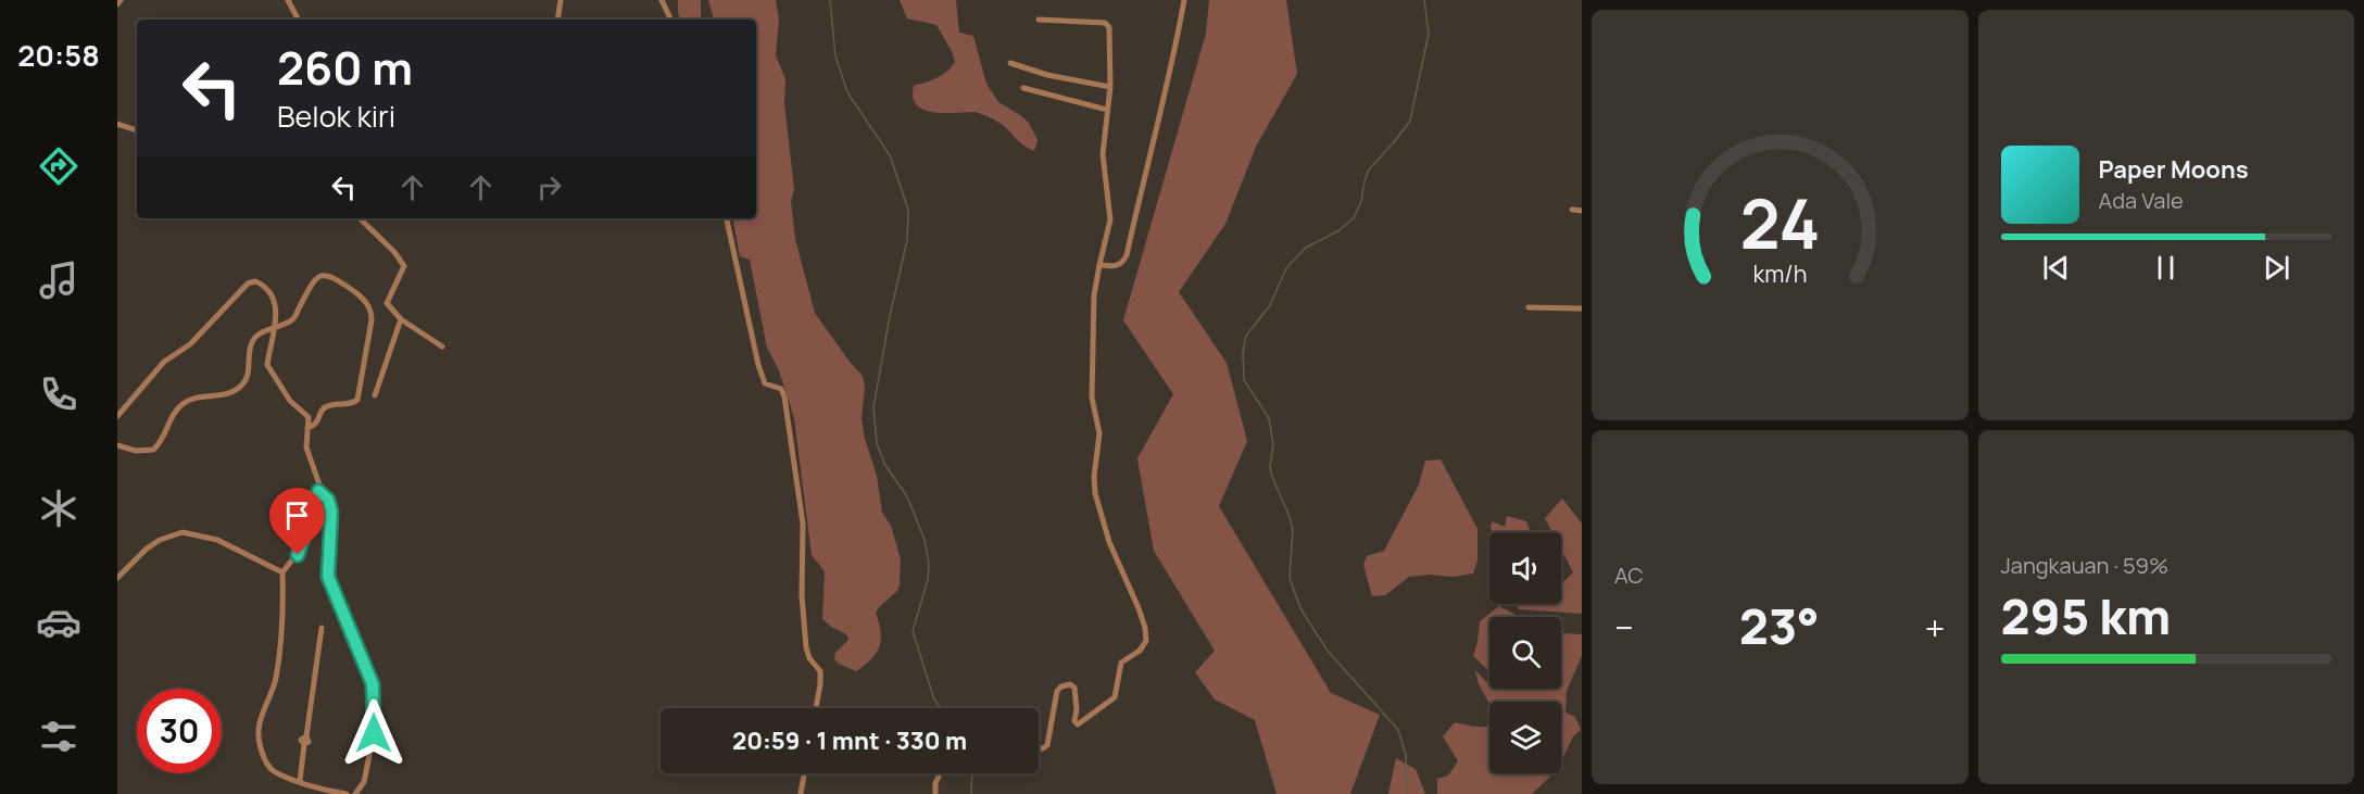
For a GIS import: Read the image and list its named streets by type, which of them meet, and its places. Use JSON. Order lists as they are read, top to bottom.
{
  "page": {
    "tabs": "20:58",
    "turn": ["260 m", "Belok kiri"],
    "song": ["Paper Moons", "Ada Vale"],
    "tile": [
      "AC",
      ["Jangkauan · 59%", "295 km"]
    ],
    "heat": ["−", "23°", "+"],
    "limit": "30",
    "trip": "20:59 · 1 mnt · 330 m",
    "gauge": ["24", "km/h"]
  }
}
